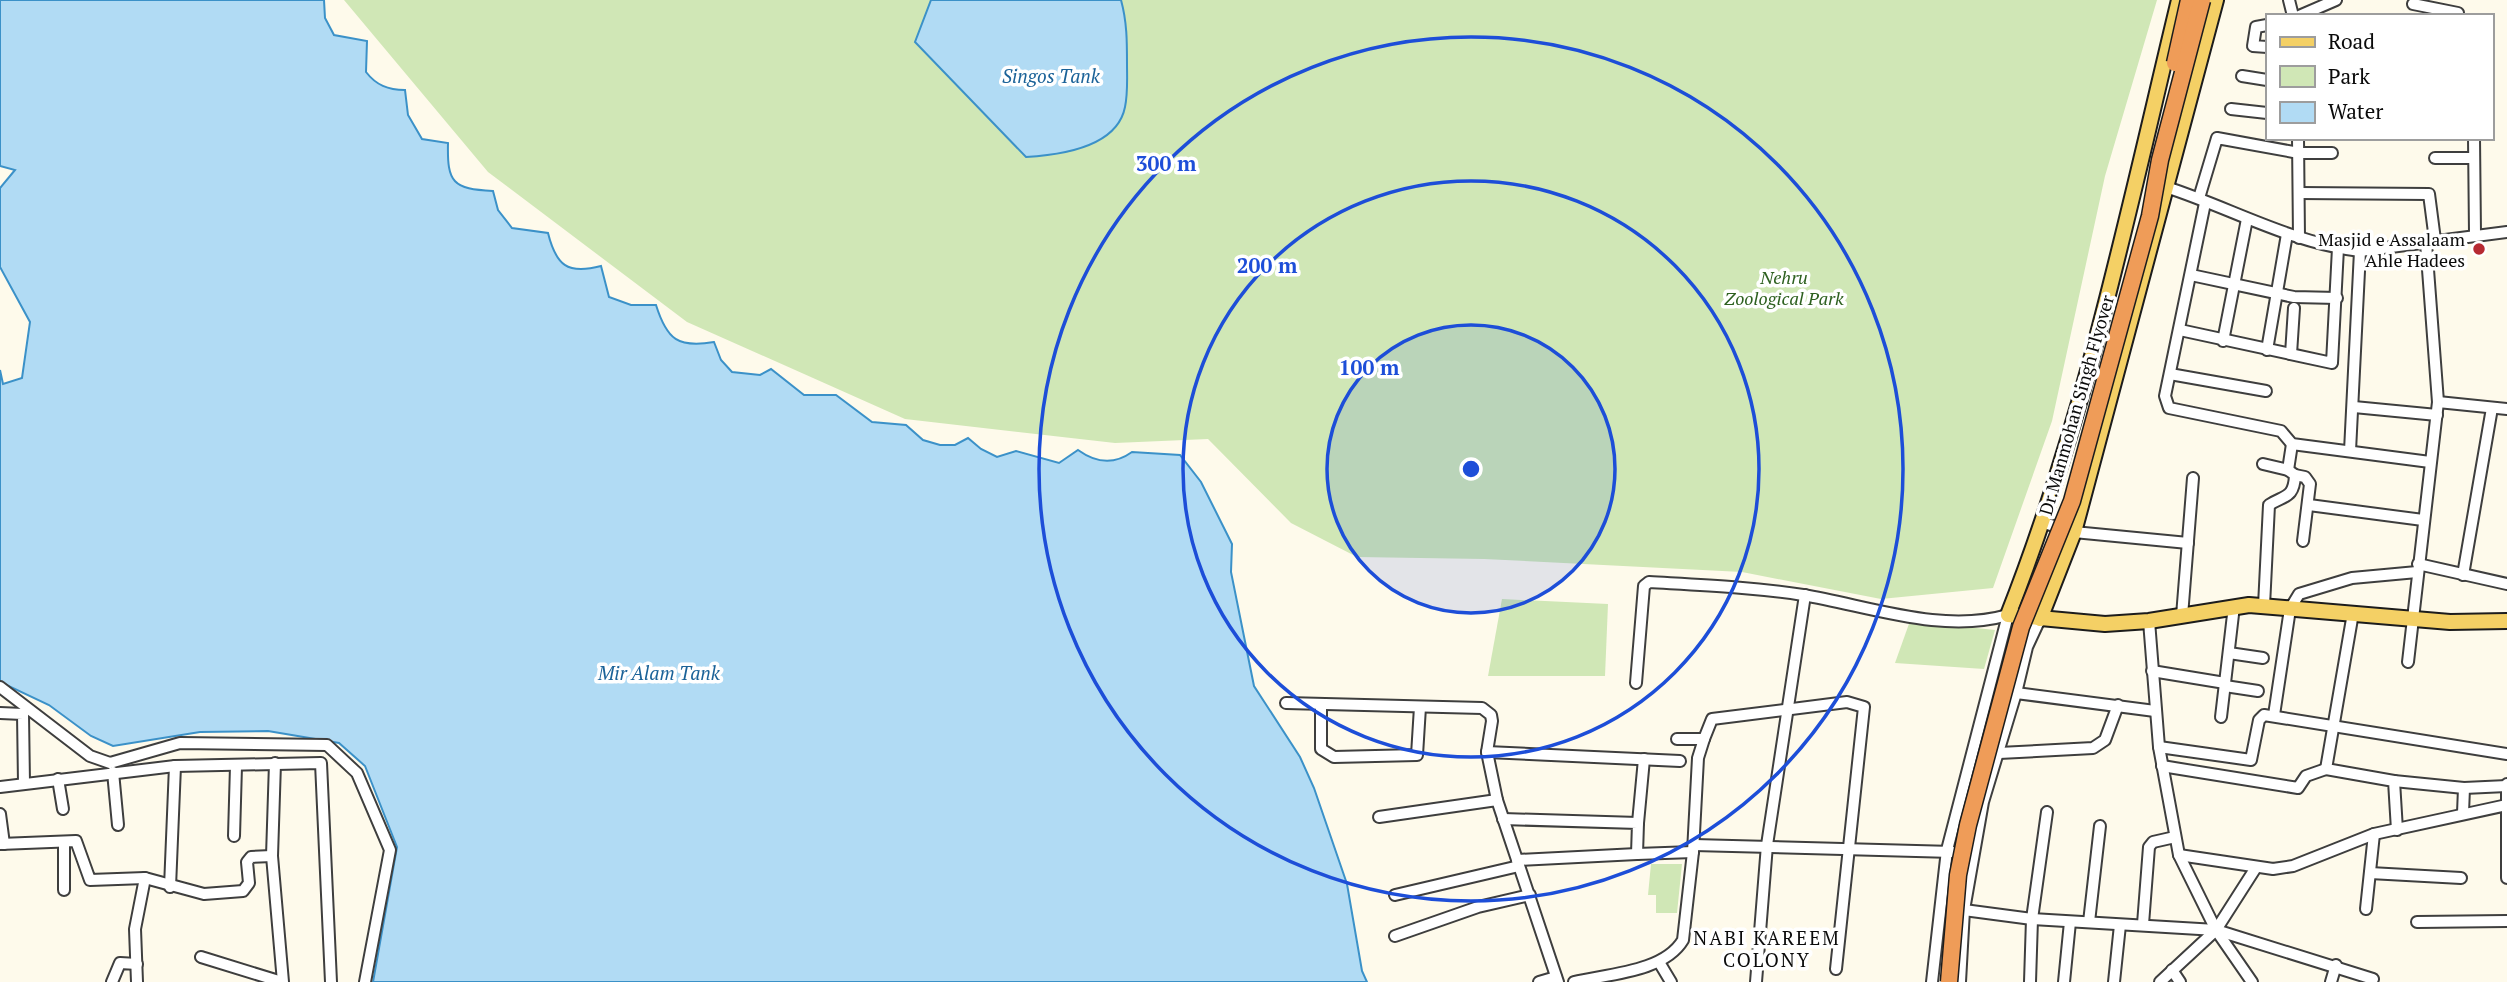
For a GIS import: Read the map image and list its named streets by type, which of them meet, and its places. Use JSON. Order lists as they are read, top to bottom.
{
  "streets": {
    "highway": ["Dr.Manmohan Singh Flyover"]
  },
  "districts": ["NABI KAREEM COLONY"],
  "water": ["Singos Tank", "Mir Alam Tank"],
  "parks": ["Nehru Zoological Park"],
  "places": ["Masjid e Assalaam Ahle Hadees"],
  "legend": ["Road", "Park", "Water"],
  "rings": ["300 m", "200 m", "100 m"]
}
